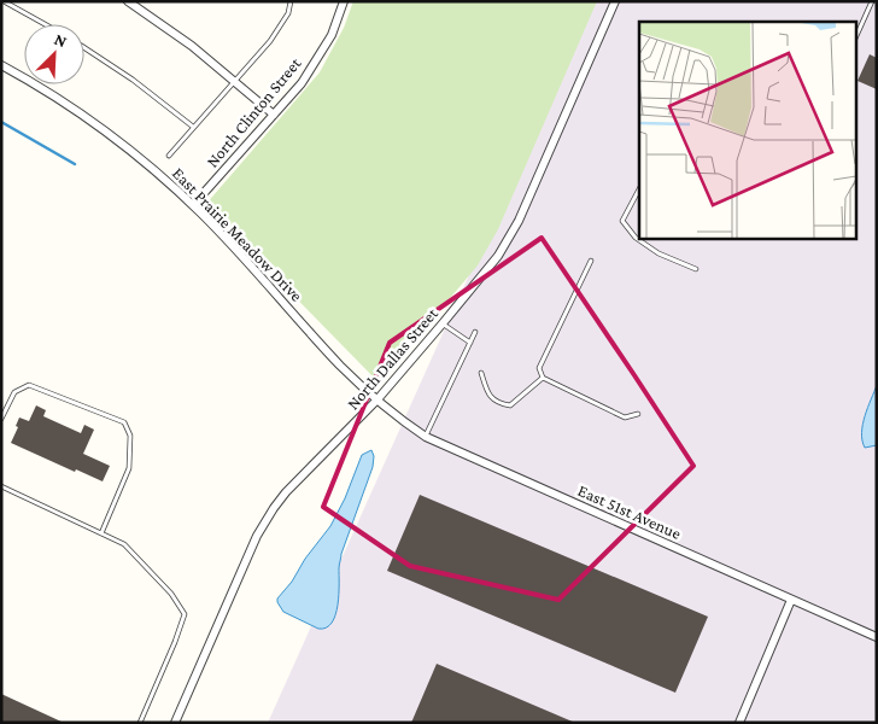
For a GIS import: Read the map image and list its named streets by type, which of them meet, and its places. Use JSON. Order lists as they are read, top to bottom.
{
  "streets": {
    "street": [
      "North Clinton Street",
      "East Prairie Meadow Drive",
      "North Dallas Street",
      "East 51st Avenue"
    ]
  },
  "crossings": [
    ["North Clinton Street", "East Prairie Meadow Drive"],
    ["East Prairie Meadow Drive", "North Dallas Street"],
    ["East Prairie Meadow Drive", "East 51st Avenue"],
    ["North Dallas Street", "East 51st Avenue"]
  ],
  "north": "top right"
}
